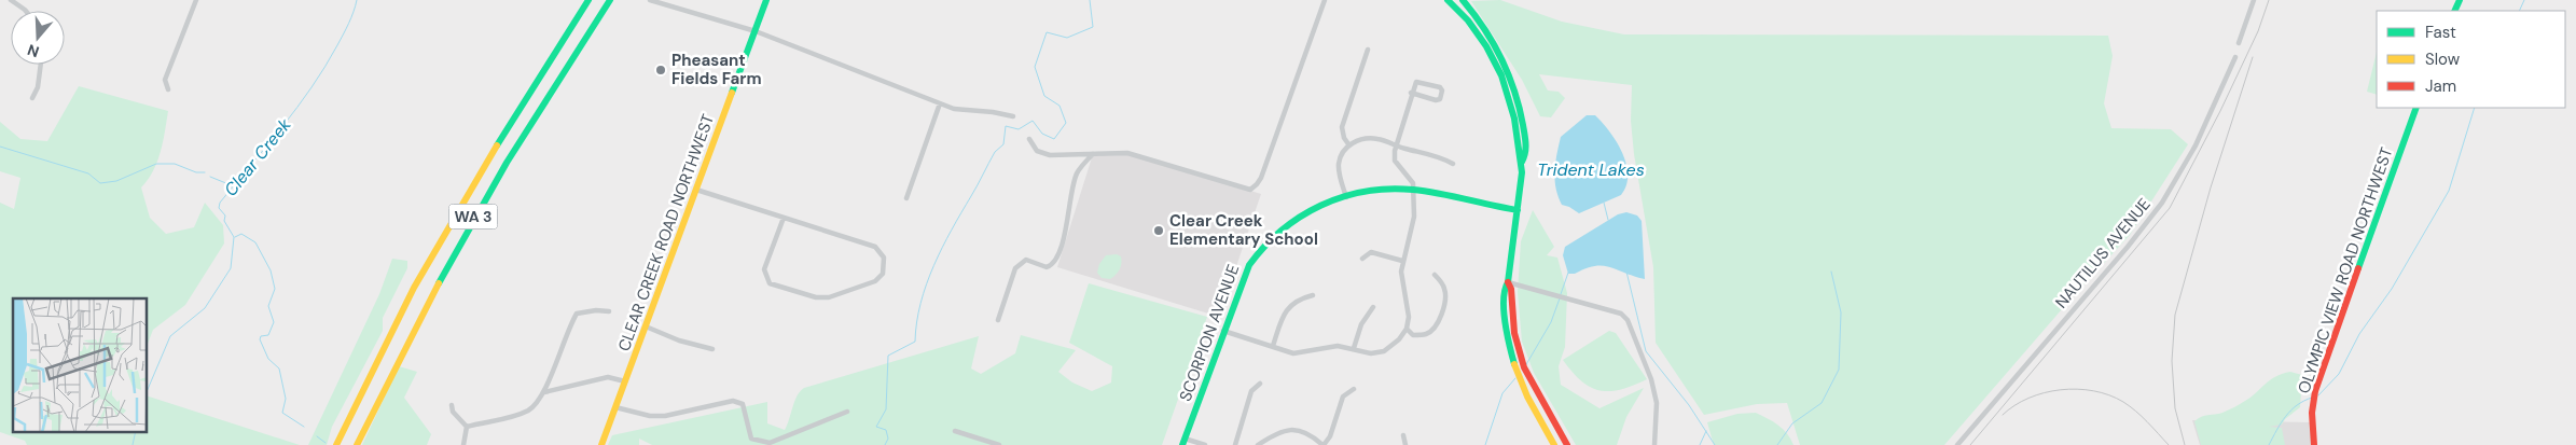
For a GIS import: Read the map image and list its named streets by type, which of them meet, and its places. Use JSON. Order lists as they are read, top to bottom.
{
  "streets": {
    "main road": [
      "WA 3",
      "CLEAR CREEK ROAD NORTHWEST",
      "OLYMPIC VIEW ROAD NORTHWEST",
      "SCORPION AVENUE"
    ],
    "street": ["NAUTILUS AVENUE"]
  },
  "water": ["Clear Creek", "Trident Lakes"],
  "places": ["Pheasant Fields Farm", "Clear Creek Elementary School"],
  "legend": ["Fast", "Slow", "Jam"],
  "north": "bottom"
}
